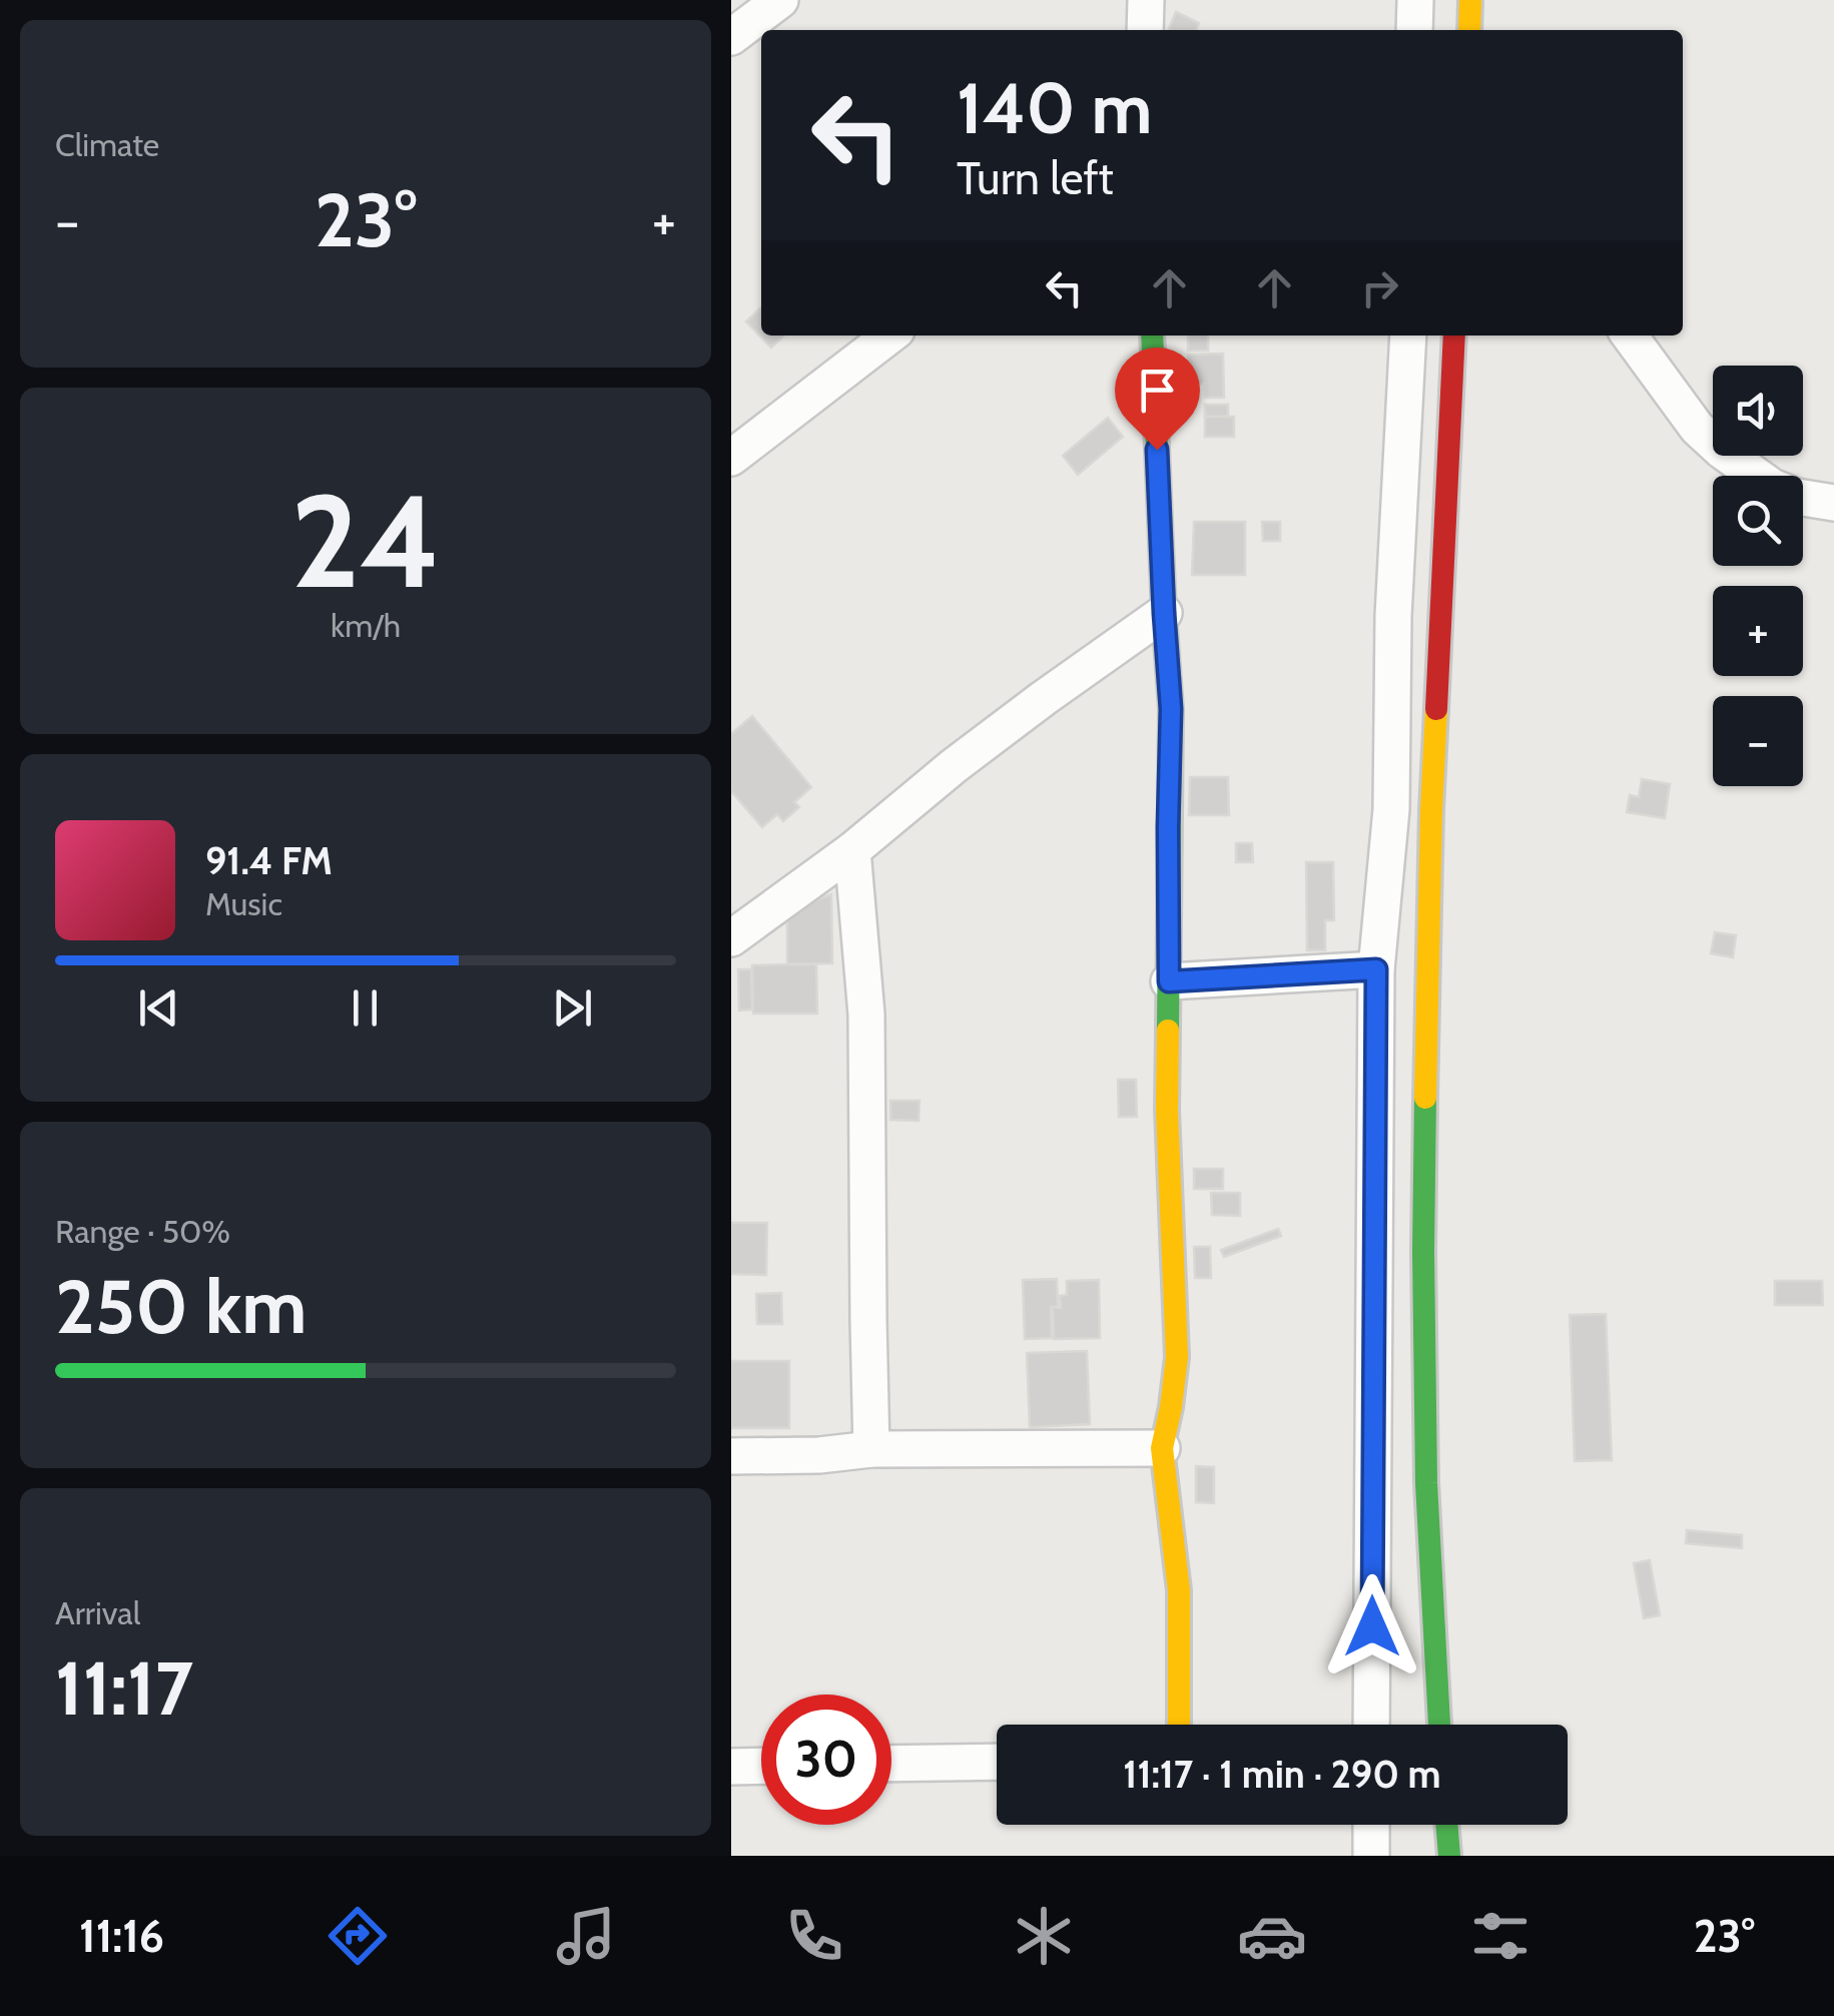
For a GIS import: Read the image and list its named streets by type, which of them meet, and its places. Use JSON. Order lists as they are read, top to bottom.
{
  "page": {
    "tile": [
      "Climate",
      ["24", "km/h"],
      ["Range · 50%", "250 km"],
      ["Arrival", "11:17"]
    ],
    "turn": ["140 m", "Turn left"],
    "heat": ["−", "23°", "+"],
    "map_buttons": ["+", "−"],
    "song": ["91.4 FM", "Music"],
    "limit": "30",
    "trip": "11:17 · 1 min · 290 m",
    "tabs": ["11:16", "23°"]
  }
}
